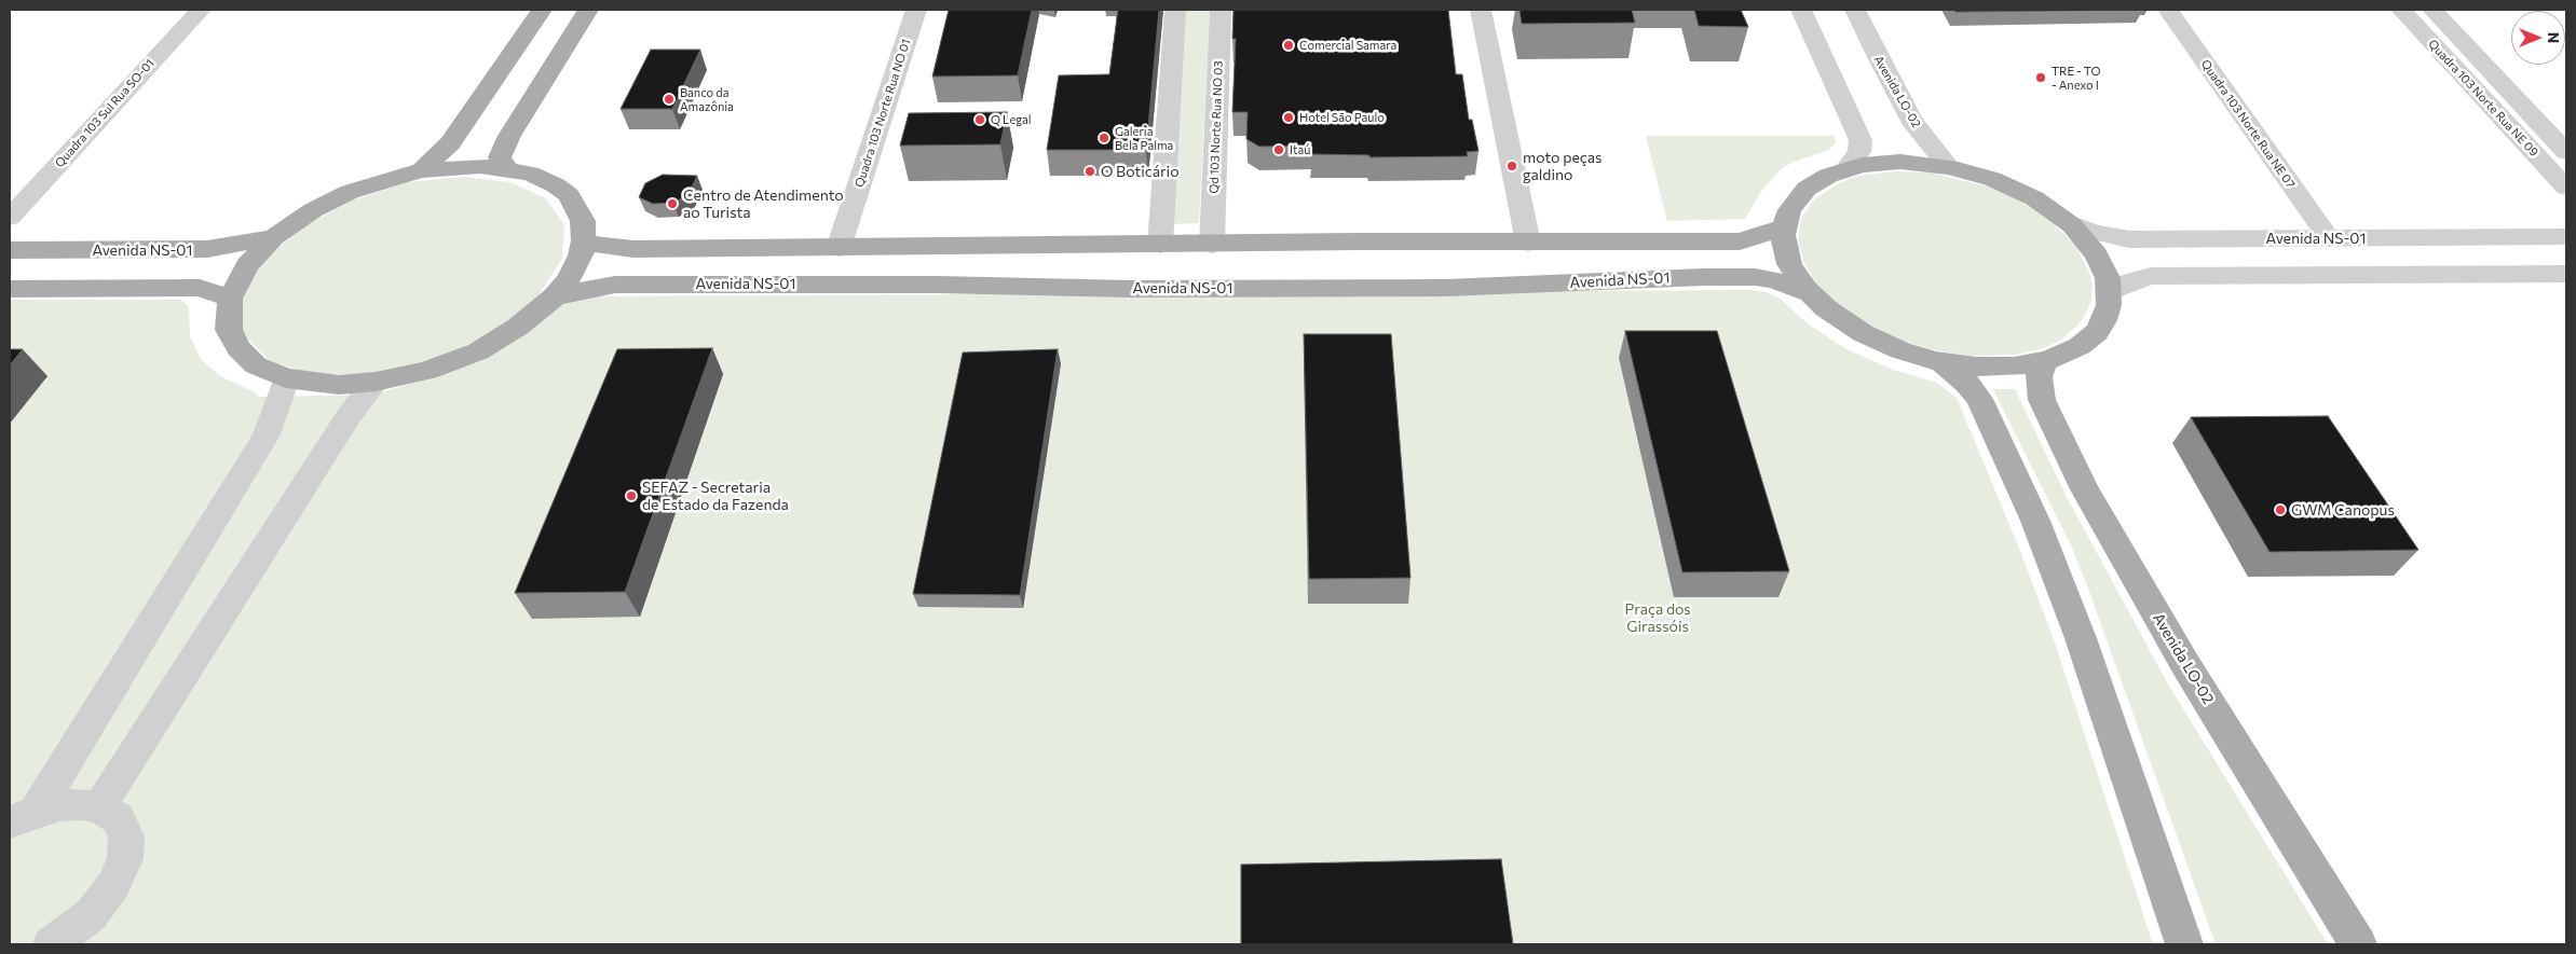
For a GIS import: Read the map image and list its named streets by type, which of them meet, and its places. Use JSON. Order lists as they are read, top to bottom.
{
  "streets": {
    "main road": ["Avenida LO-02", "Avenida NS-01"],
    "street": [
      "Quadra 103 Norte Rua NE 09",
      "Quadra 103 Sul Rua SO-01",
      "Quadra 103 Norte Rua NO 01",
      "Quadra 103 Norte Rua NE 07",
      "Qd 103 Norte Rua NO 03"
    ]
  },
  "crossings": [
    ["Avenida LO-02", "Avenida NS-01"],
    ["Quadra 103 Norte Rua NE 07", "Avenida NS-01"]
  ],
  "parks": ["Praça dos Girassóis"],
  "places": [
    "Comercial Samara",
    "TRE - TO - Anexo I",
    "Banco da Amazônia",
    "Hotel São Paulo",
    "Q Legal",
    "Galeria Bela Palma",
    "Itaú",
    "moto peças galdino",
    "O Boticário",
    "Centro de Atendimento ao Turista",
    "SEFAZ - Secretaria de Estado da Fazenda",
    "GWM Canopus"
  ],
  "north": "right"
}
